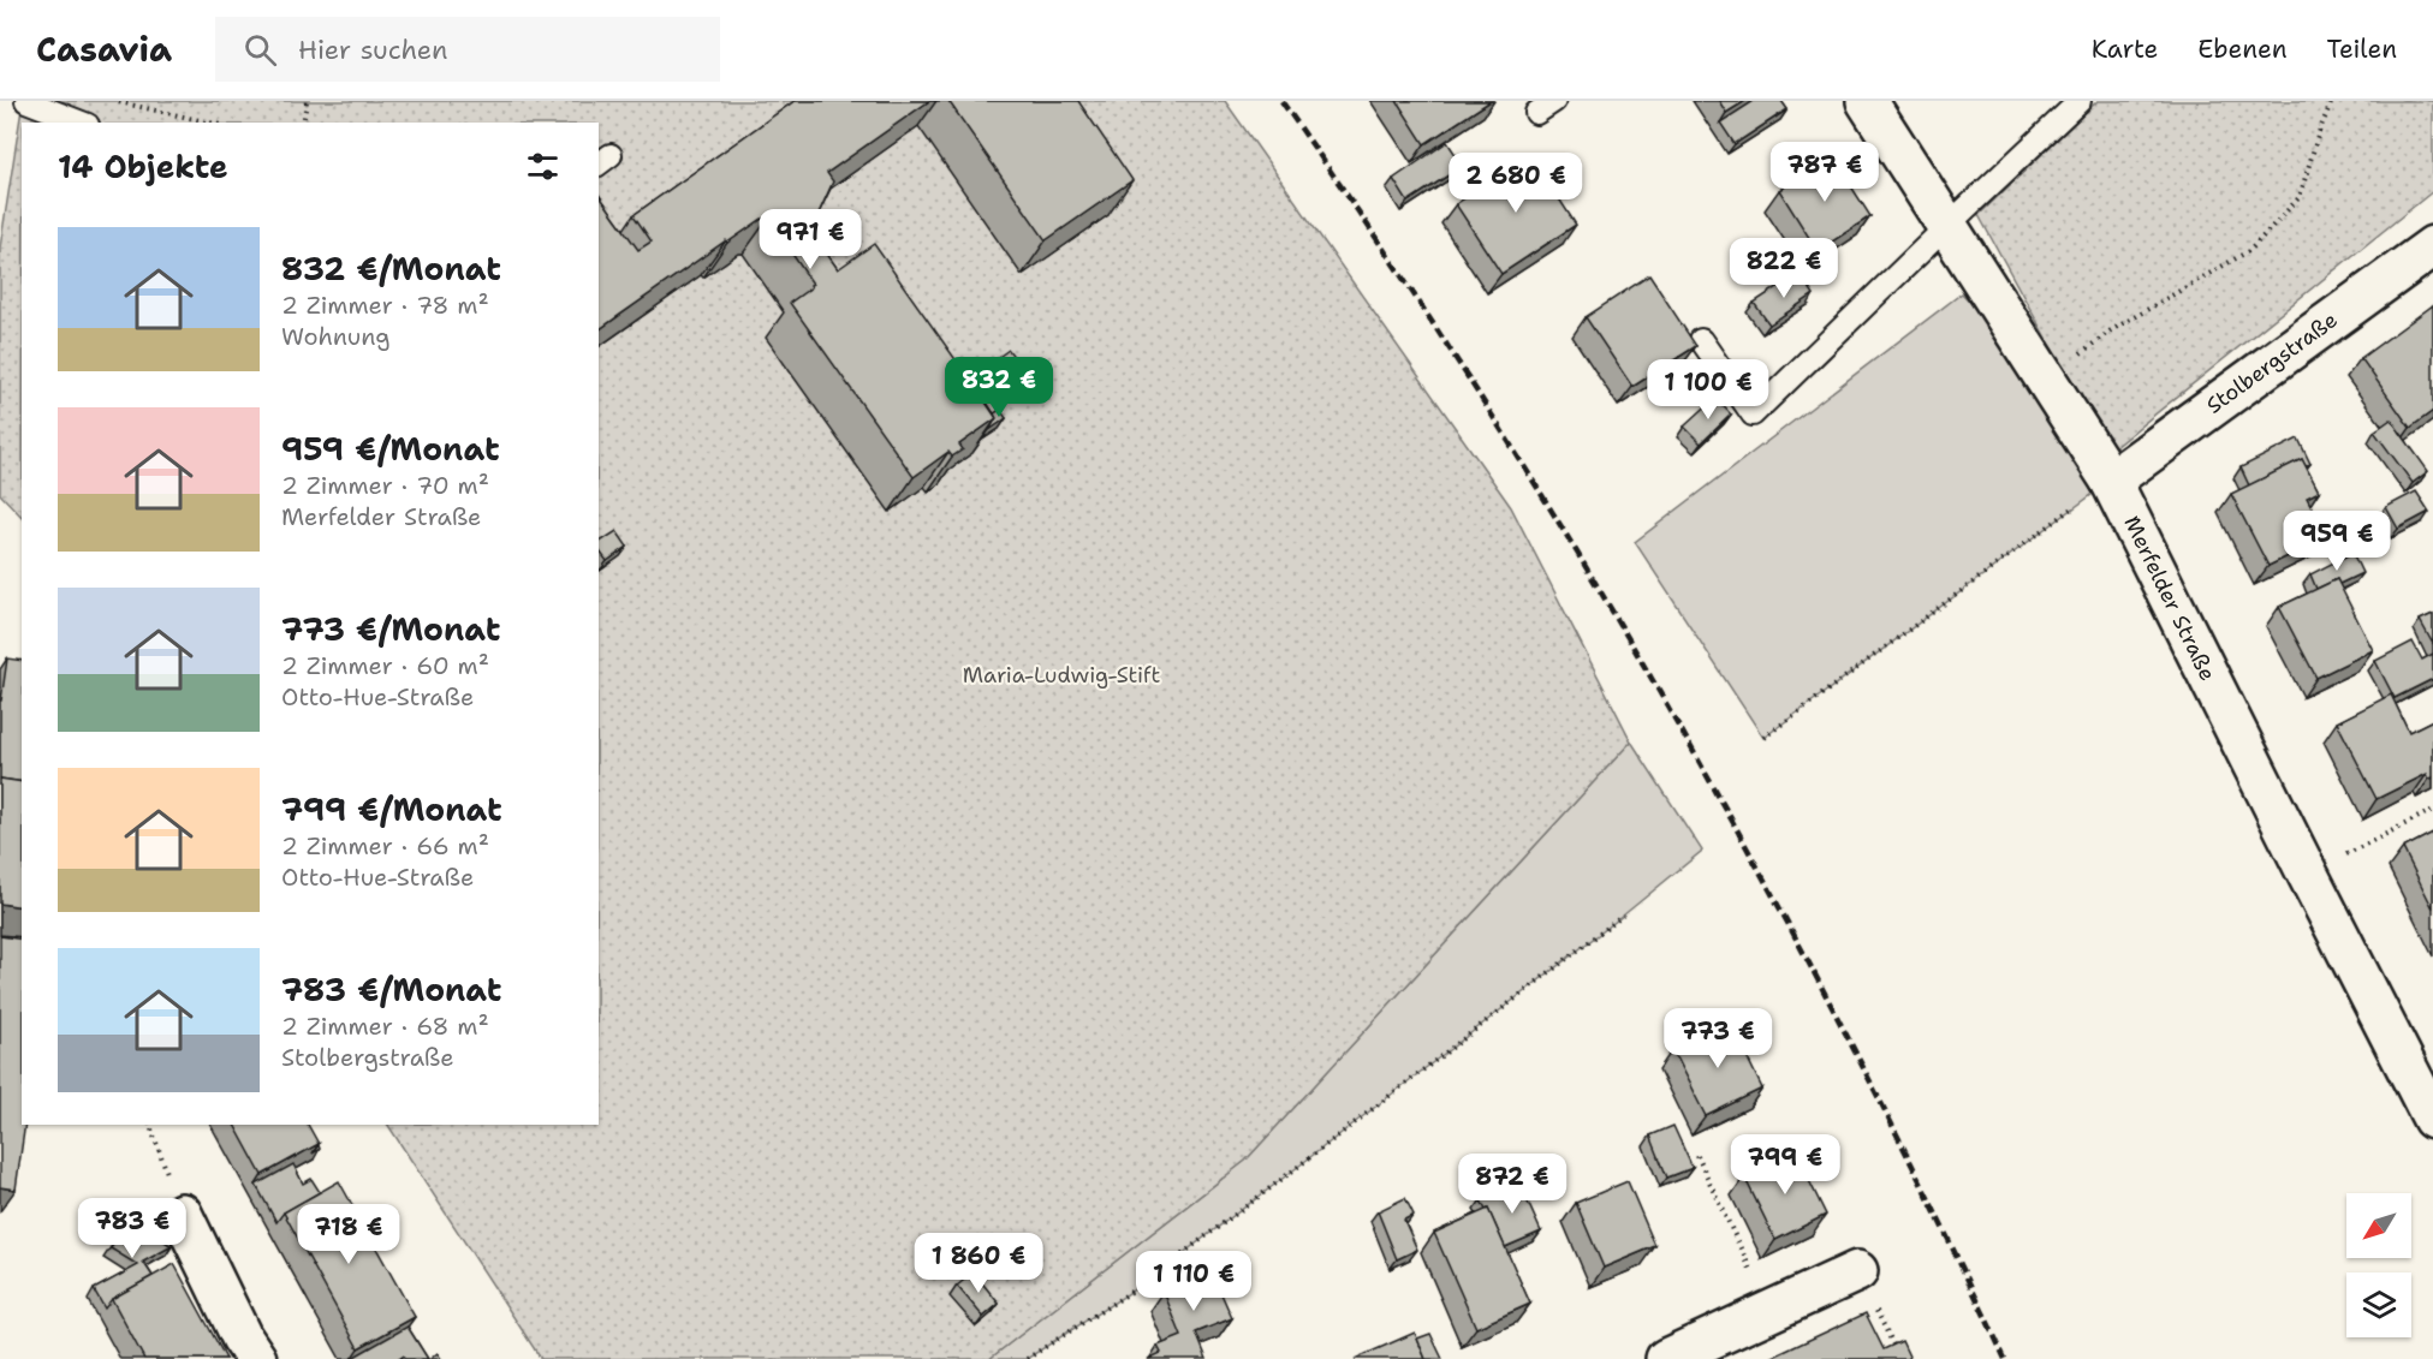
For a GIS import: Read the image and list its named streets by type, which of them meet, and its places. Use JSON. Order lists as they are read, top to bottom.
{
  "streets": {
    "street": ["Stolbergstraße", "Merfelder Straße"]
  },
  "crossings": [
    ["Stolbergstraße", "Merfelder Straße"]
  ],
  "parks": ["Maria-Ludwig-Stift"],
  "north": "bottom left",
  "page": {
    "header": "Casavia",
    "search": "Hier suchen",
    "nav": ["Karte", "Ebenen", "Teilen"],
    "heading": "14 Objekte",
    "price": [
      "787 €",
      "2 680 €",
      "971 €",
      "822 €",
      "832 €",
      "1 100 €",
      "959 €",
      "773 €",
      "799 €",
      "872 €",
      "783 €",
      "718 €",
      "1 860 €",
      "1 110 €"
    ],
    "list": [
      {
        "name": "832 €/Monat",
        "note": "2 Zimmer · 78 m² · Wohnung"
      },
      {
        "name": "959 €/Monat",
        "note": "2 Zimmer · 70 m² · Merfelder Straße"
      },
      {
        "name": "773 €/Monat",
        "note": "2 Zimmer · 60 m² · Otto-Hue-Straße"
      },
      {
        "name": "799 €/Monat",
        "note": "2 Zimmer · 66 m² · Otto-Hue-Straße"
      },
      {
        "name": "783 €/Monat",
        "note": "2 Zimmer · 68 m² · Stolbergstraße"
      }
    ]
  }
}
